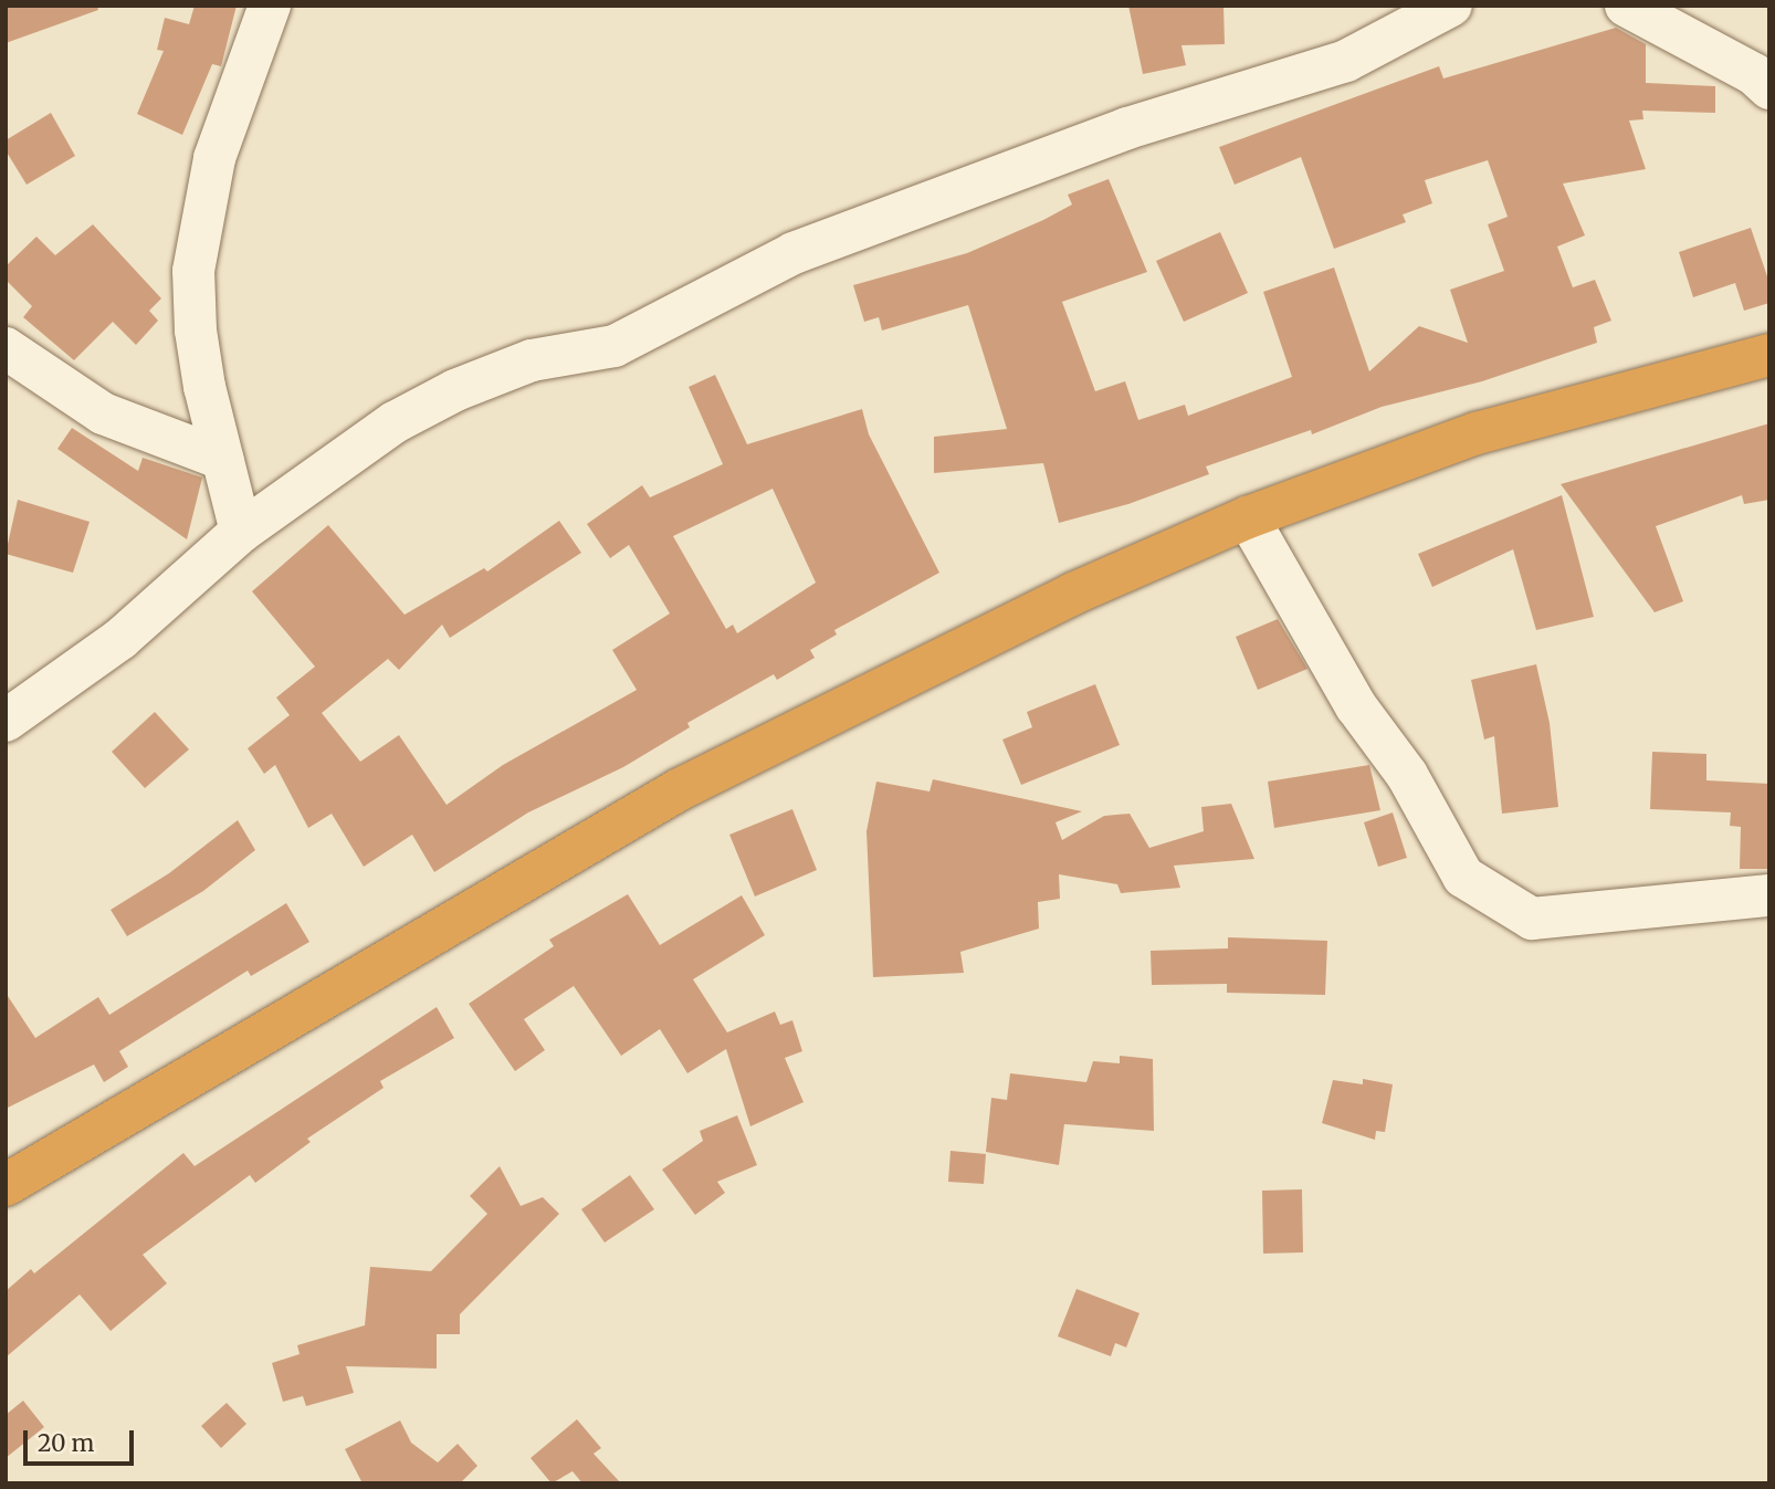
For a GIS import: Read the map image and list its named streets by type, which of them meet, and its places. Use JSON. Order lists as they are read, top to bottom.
{
  "scale_bar": "20 m"
}
